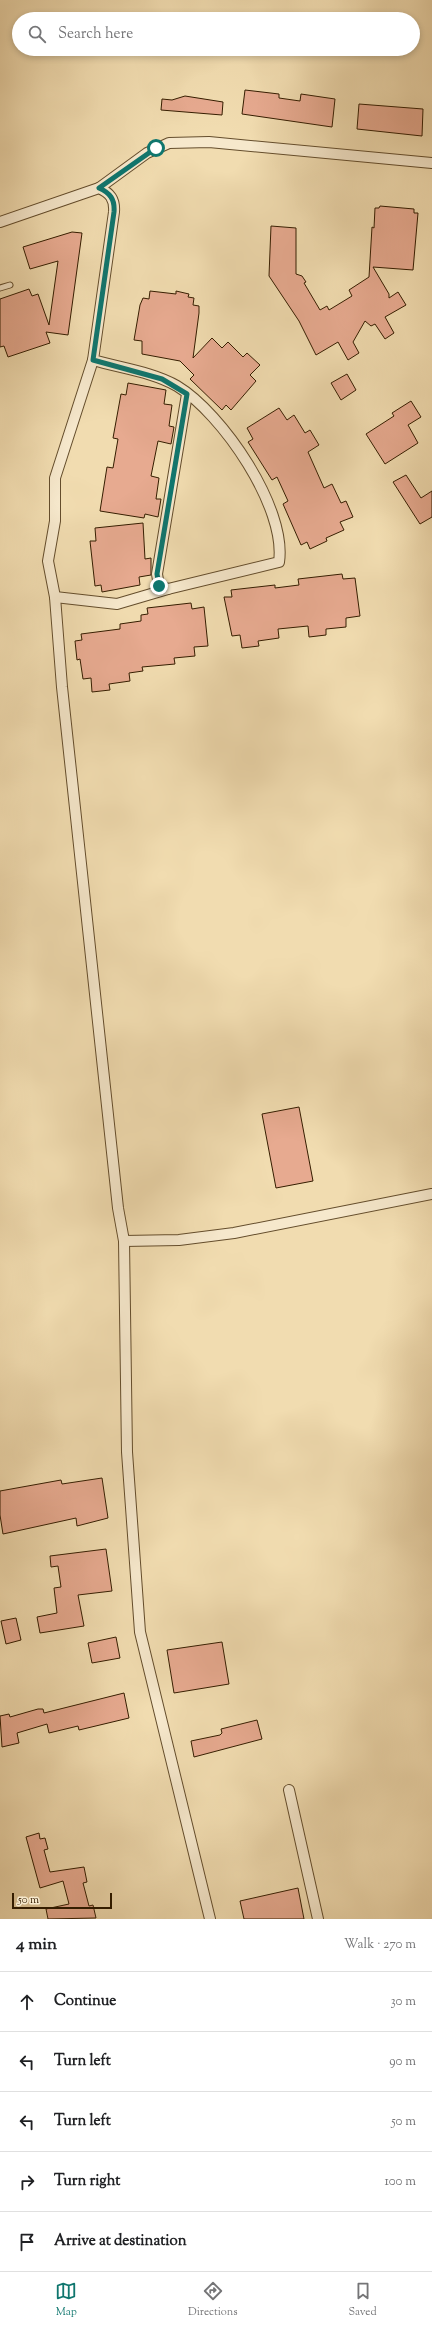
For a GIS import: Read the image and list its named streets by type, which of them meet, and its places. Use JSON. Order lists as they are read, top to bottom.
{
  "scale_bar": "50 m",
  "page": {
    "search": "Search here",
    "scale": "50 m",
    "heading": ["4 min", "Walk · 270 m"],
    "list": [
      ["Continue", "30 m"],
      ["Turn left", "90 m"],
      ["Turn left", "50 m"],
      ["Turn right", "100 m"],
      "Arrive at destination"
    ],
    "nav": ["Map", "Directions", "Saved"]
  }
}
